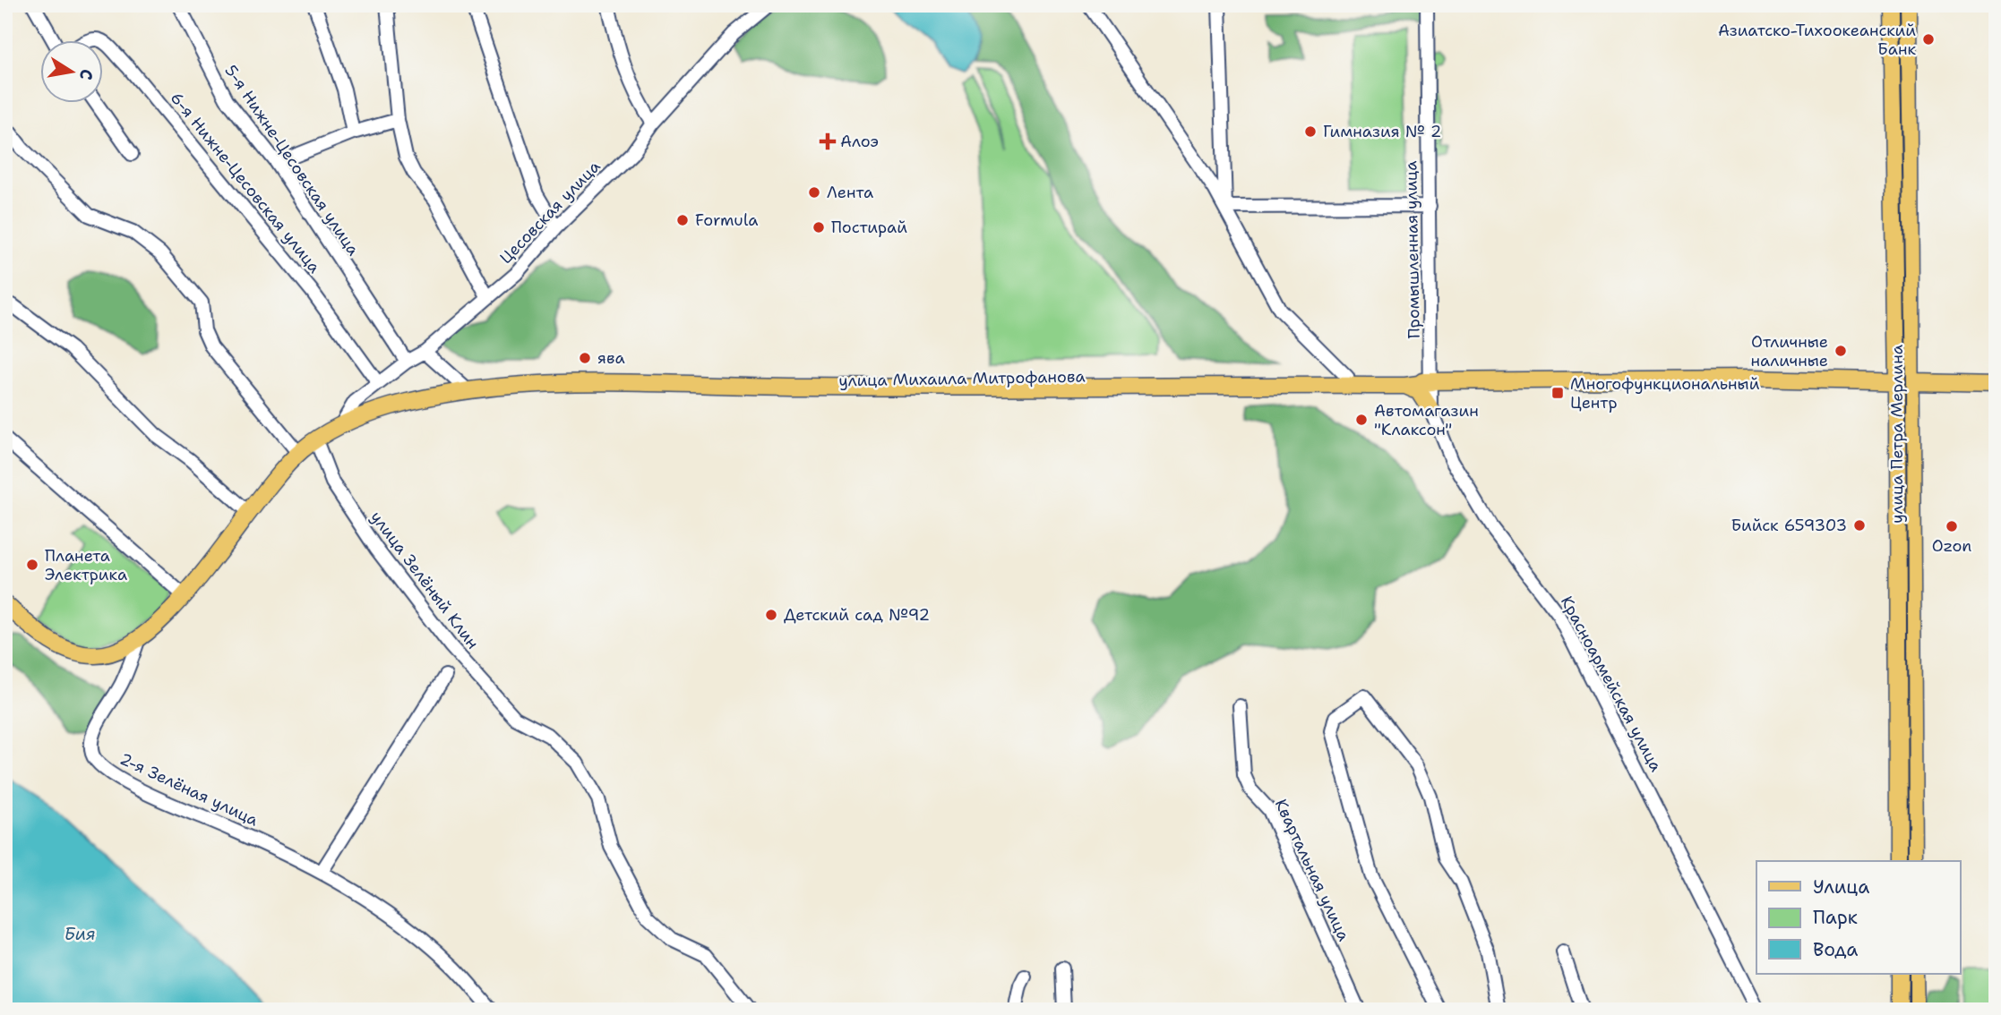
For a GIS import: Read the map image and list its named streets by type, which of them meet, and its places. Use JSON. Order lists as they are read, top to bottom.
{
  "streets": {
    "main road": ["улица Михаила Митрофанова", "улица Петра Мерлина"],
    "street": [
      "5-я Нижне-Цесовская улица",
      "6-я Нижне-Цесовская улица",
      "Цесовская улица",
      "Промышленная улица",
      "улица Зелёный Клин",
      "Красноармейская улица",
      "2-я Зелёная улица",
      "Квартальная улица"
    ]
  },
  "crossings": [
    ["5-я Нижне-Цесовская улица", "Цесовская улица"],
    ["6-я Нижне-Цесовская улица", "Цесовская улица"],
    ["Цесовская улица", "улица Михаила Митрофанова"],
    ["Промышленная улица", "улица Михаила Митрофанова"],
    ["Промышленная улица", "Красноармейская улица"],
    ["улица Михаила Митрофанова", "улица Петра Мерлина"],
    ["улица Михаила Митрофанова", "улица Зелёный Клин"],
    ["улица Михаила Митрофанова", "Красноармейская улица"],
    ["улица Михаила Митрофанова", "2-я Зелёная улица"]
  ],
  "water": ["Бия"],
  "places": {
    "other": [
      "Азиатско-Тихоокеанский Банк",
      "Гимназия № 2",
      "Лента",
      "Formula",
      "Постирай",
      "Отличные наличные",
      "ява",
      "Автомагазин \"Клаксон\"",
      "Бийск 659303",
      "Ozon",
      "Планета Электрика",
      "Детский сад №92"
    ],
    "health": ["Алоэ"],
    "transit": ["Многофункциональный Центр"]
  },
  "legend": ["Улица", "Парк", "Вода"],
  "north": "right"
}
